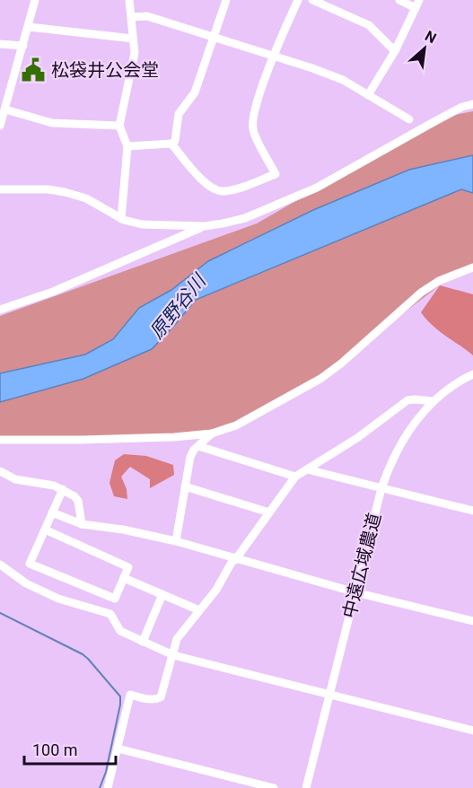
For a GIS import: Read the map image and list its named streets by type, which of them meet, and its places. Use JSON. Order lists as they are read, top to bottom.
{
  "streets": {
    "street": ["中遠広域農道"]
  },
  "water": ["原野谷川"],
  "places": {
    "public building": ["松袋井公会堂"]
  },
  "scale_bar": "100 m",
  "north": "top right"
}
